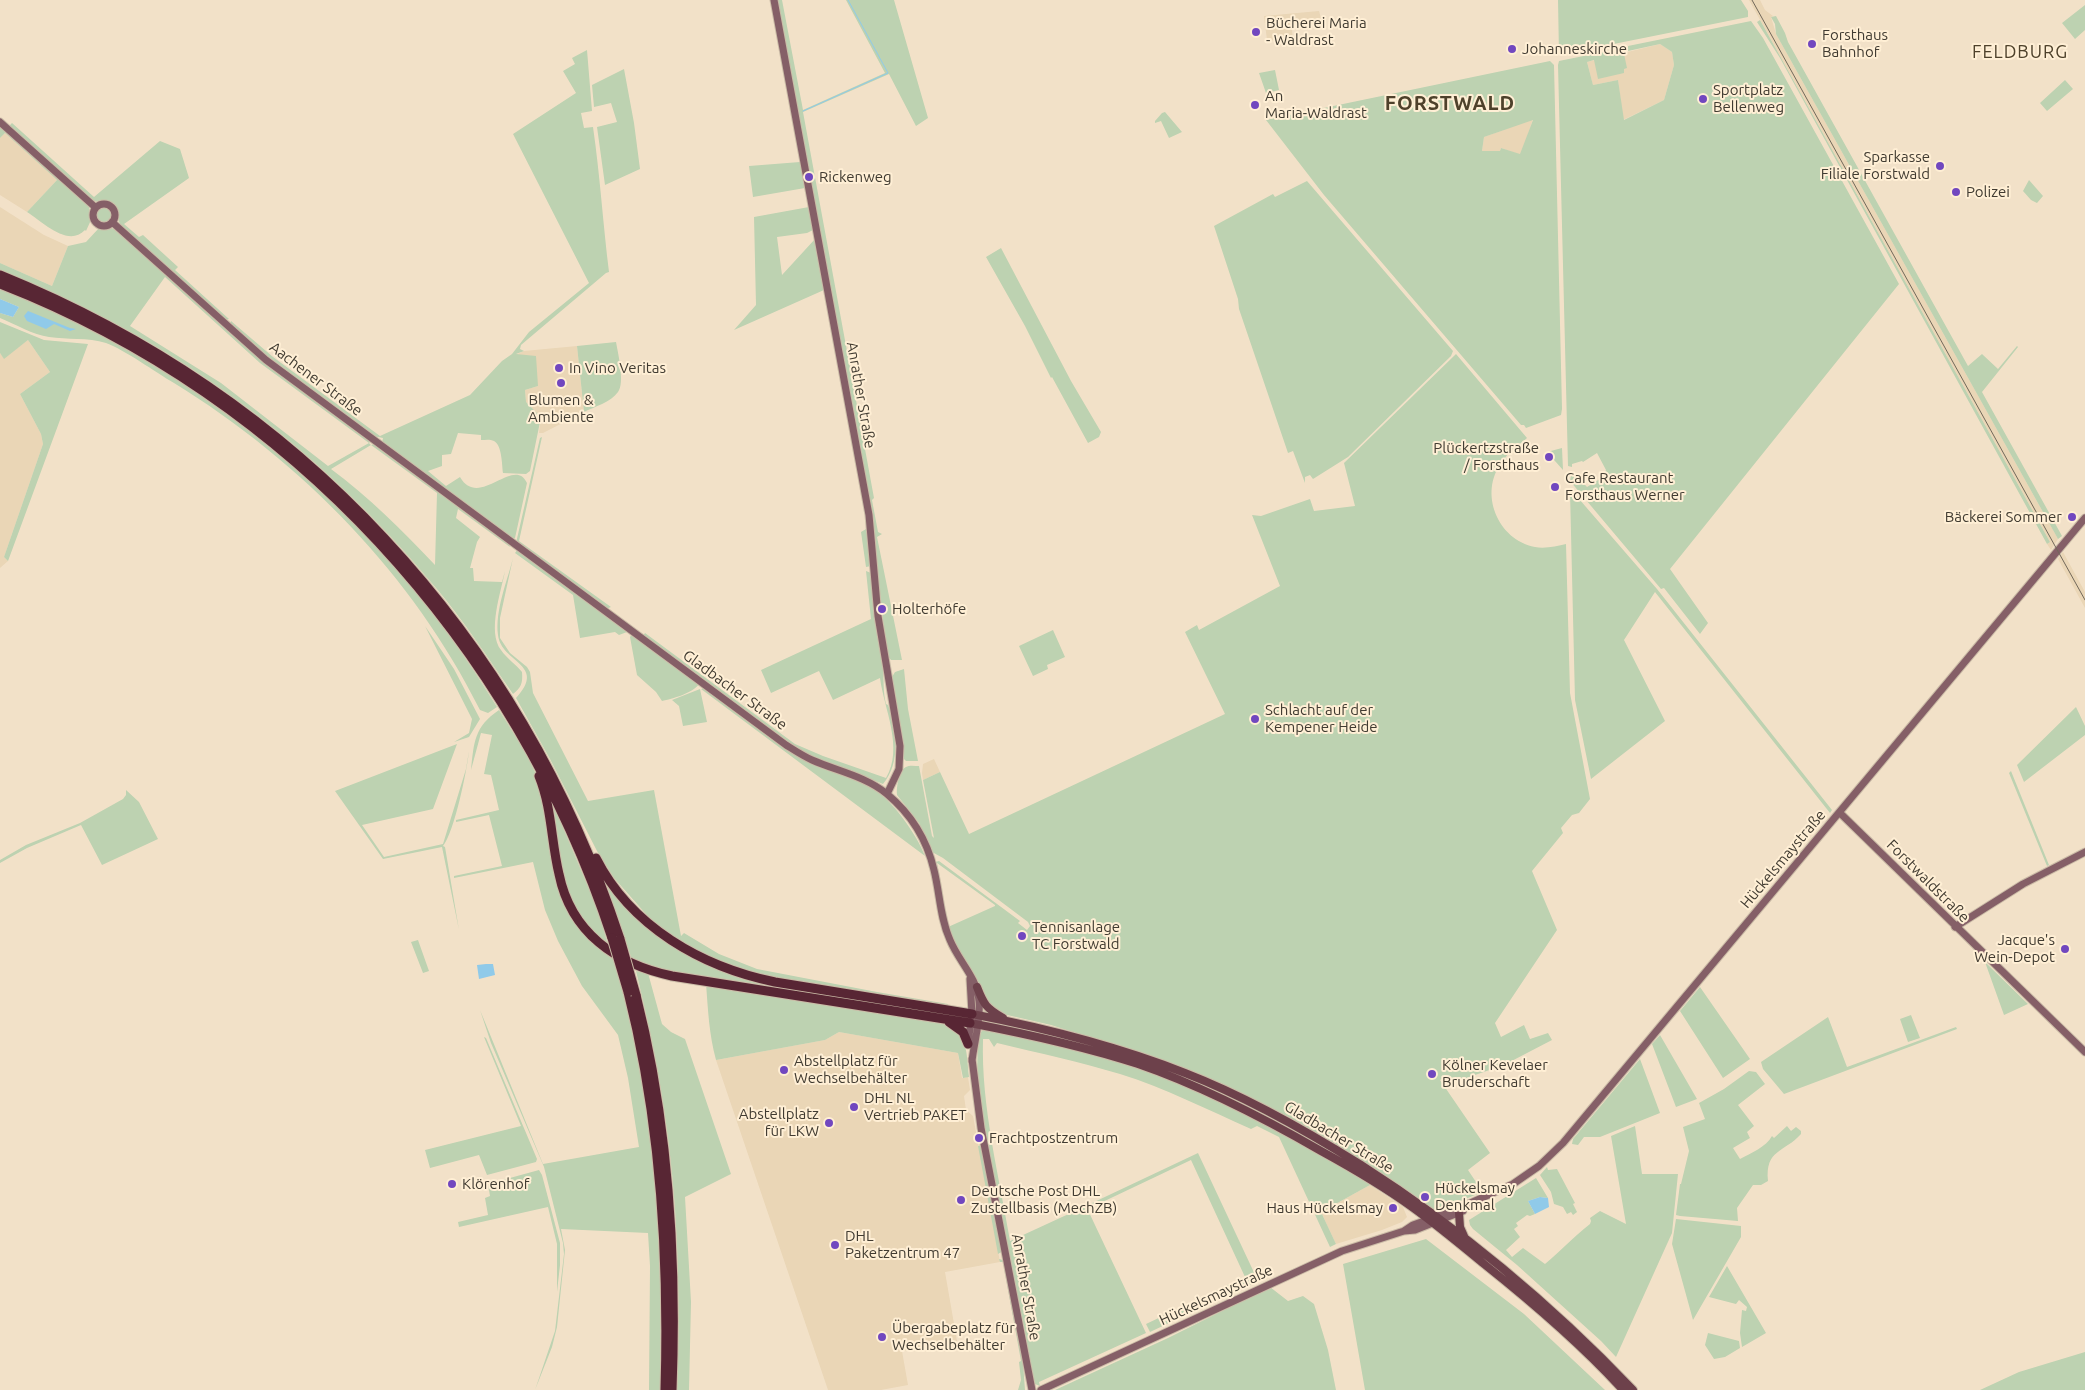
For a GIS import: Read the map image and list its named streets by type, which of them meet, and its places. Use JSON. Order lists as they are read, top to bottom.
{
  "streets": {
    "main road": [
      "Aachener Straße",
      "Anrather Straße",
      "Gladbacher Straße",
      "Hückelsmaystraße",
      "Forstwaldstraße"
    ]
  },
  "crossings": [
    ["Aachener Straße", "Gladbacher Straße"],
    ["Anrather Straße", "Gladbacher Straße"],
    ["Gladbacher Straße", "Hückelsmaystraße"],
    ["Hückelsmaystraße", "Forstwaldstraße"]
  ],
  "districts": ["FELDBURG", "FORSTWALD"],
  "places": [
    "Bücherei Maria - Waldrast",
    "Forsthaus Bahnhof",
    "Johanneskirche",
    "Sportplatz Bellenweg",
    "An Maria-Waldrast",
    "Sparkasse Filiale Forstwald",
    "Rickenweg",
    "Polizei",
    "In Vino Veritas",
    "Blumen & Ambiente",
    "Plückertzstraße / Forsthaus",
    "Cafe Restaurant Forsthaus Werner",
    "Bäckerei Sommer",
    "Holterhöfe",
    "Schlacht auf der Kempener Heide",
    "Tennisanlage TC Forstwald",
    "Jacque's Wein-Depot",
    "Abstellplatz für Wechselbehälter",
    "Kölner Kevelaer Bruderschaft",
    "DHL NL Vertrieb PAKET",
    "Abstellplatz für LKW",
    "Frachtpostzentrum",
    "Klörenhof",
    "Hückelsmay Denkmal",
    "Deutsche Post DHL Zustellbasis (MechZB)",
    "Haus Hückelsmay",
    "DHL Paketzentrum 47",
    "Übergabeplatz für Wechselbehälter"
  ]
}
